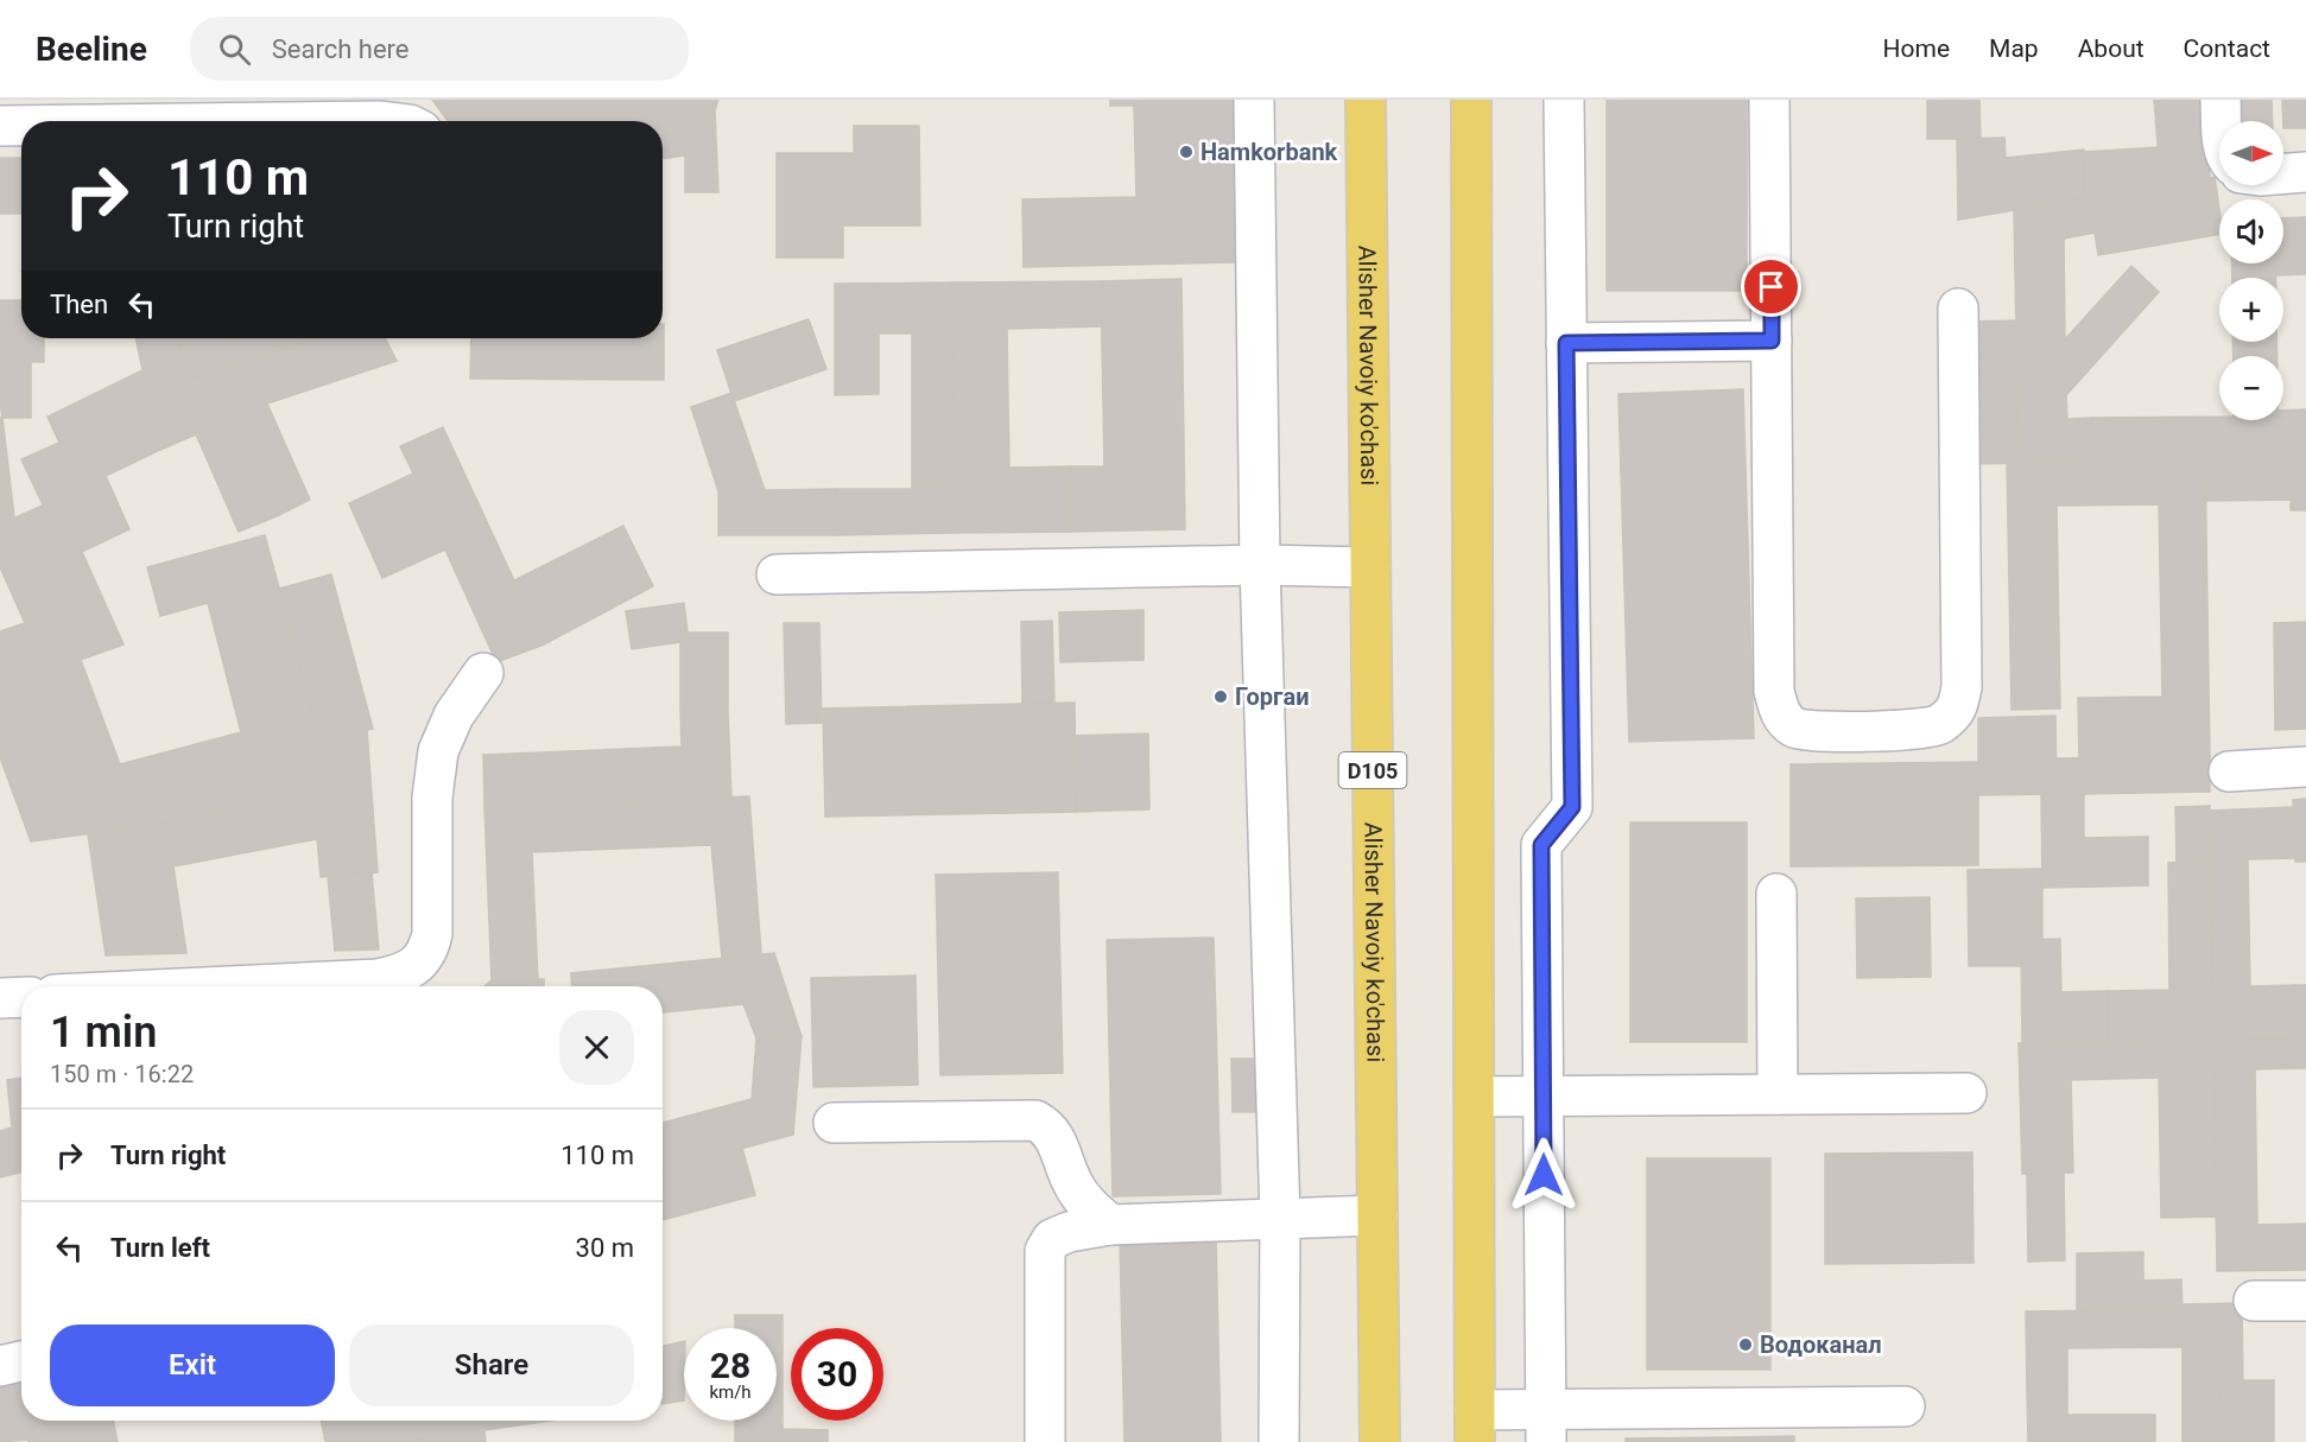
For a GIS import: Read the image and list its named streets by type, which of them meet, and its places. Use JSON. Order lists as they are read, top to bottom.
{
  "streets": {
    "main road": ["Alisher Navoiy ko'chasi", "D105"]
  },
  "places": ["Hamkorbank", "Горгаи", "Водоканал"],
  "north": "right",
  "page": {
    "header": "Beeline",
    "search": "Search here",
    "nav": [
      "Home",
      "Map",
      "About",
      "Contact"
    ],
    "map_buttons": ["+", "−"],
    "turn": ["110 m", "Turn right"],
    "then": "Then",
    "heading": ["1 min", "150 m · 16:22"],
    "list": [
      {
        "name": "Turn right",
        "value": "110 m"
      },
      {
        "name": "Turn left",
        "value": "30 m"
      }
    ],
    "buttons": ["Exit", "Share"],
    "speed": "28 km/h",
    "limit": "30"
  }
}
